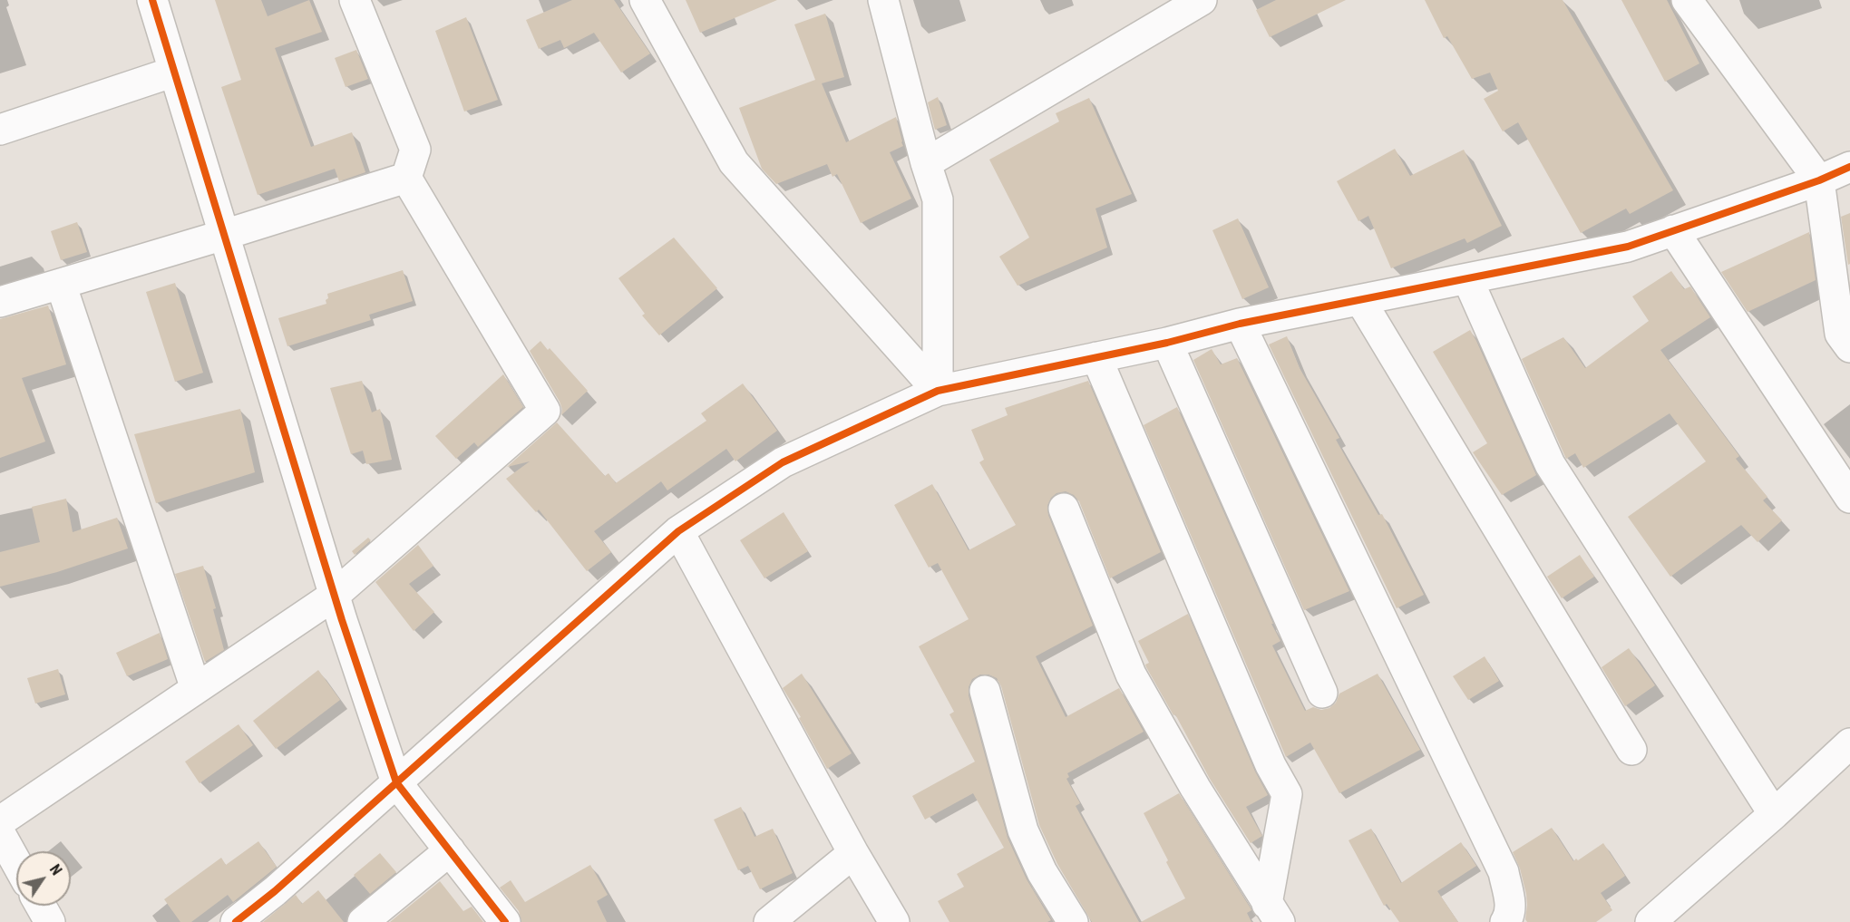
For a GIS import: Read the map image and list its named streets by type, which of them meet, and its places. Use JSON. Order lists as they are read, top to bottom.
{
  "north": "top right"
}
